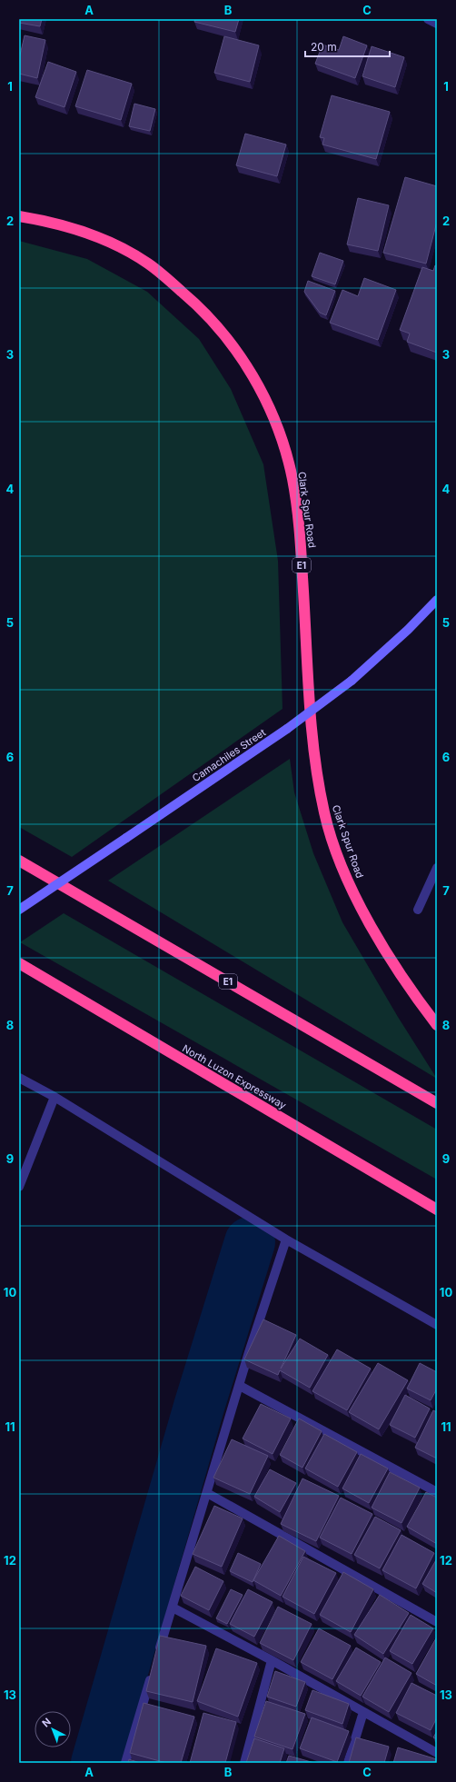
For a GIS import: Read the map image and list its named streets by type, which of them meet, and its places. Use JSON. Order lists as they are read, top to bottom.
{
  "streets": {
    "highway": ["Clark Spur Road", "E1", "North Luzon Expressway"],
    "street": ["Camachiles Street"]
  },
  "scale_bar": "20 m",
  "north": "top left",
  "grid": {
    "columns": ["A", "B", "C"],
    "rows": [
      "1",
      "2",
      "3",
      "4",
      "5",
      "6",
      "7",
      "8",
      "9",
      "10",
      "11",
      "12",
      "13"
    ]
  }
}
